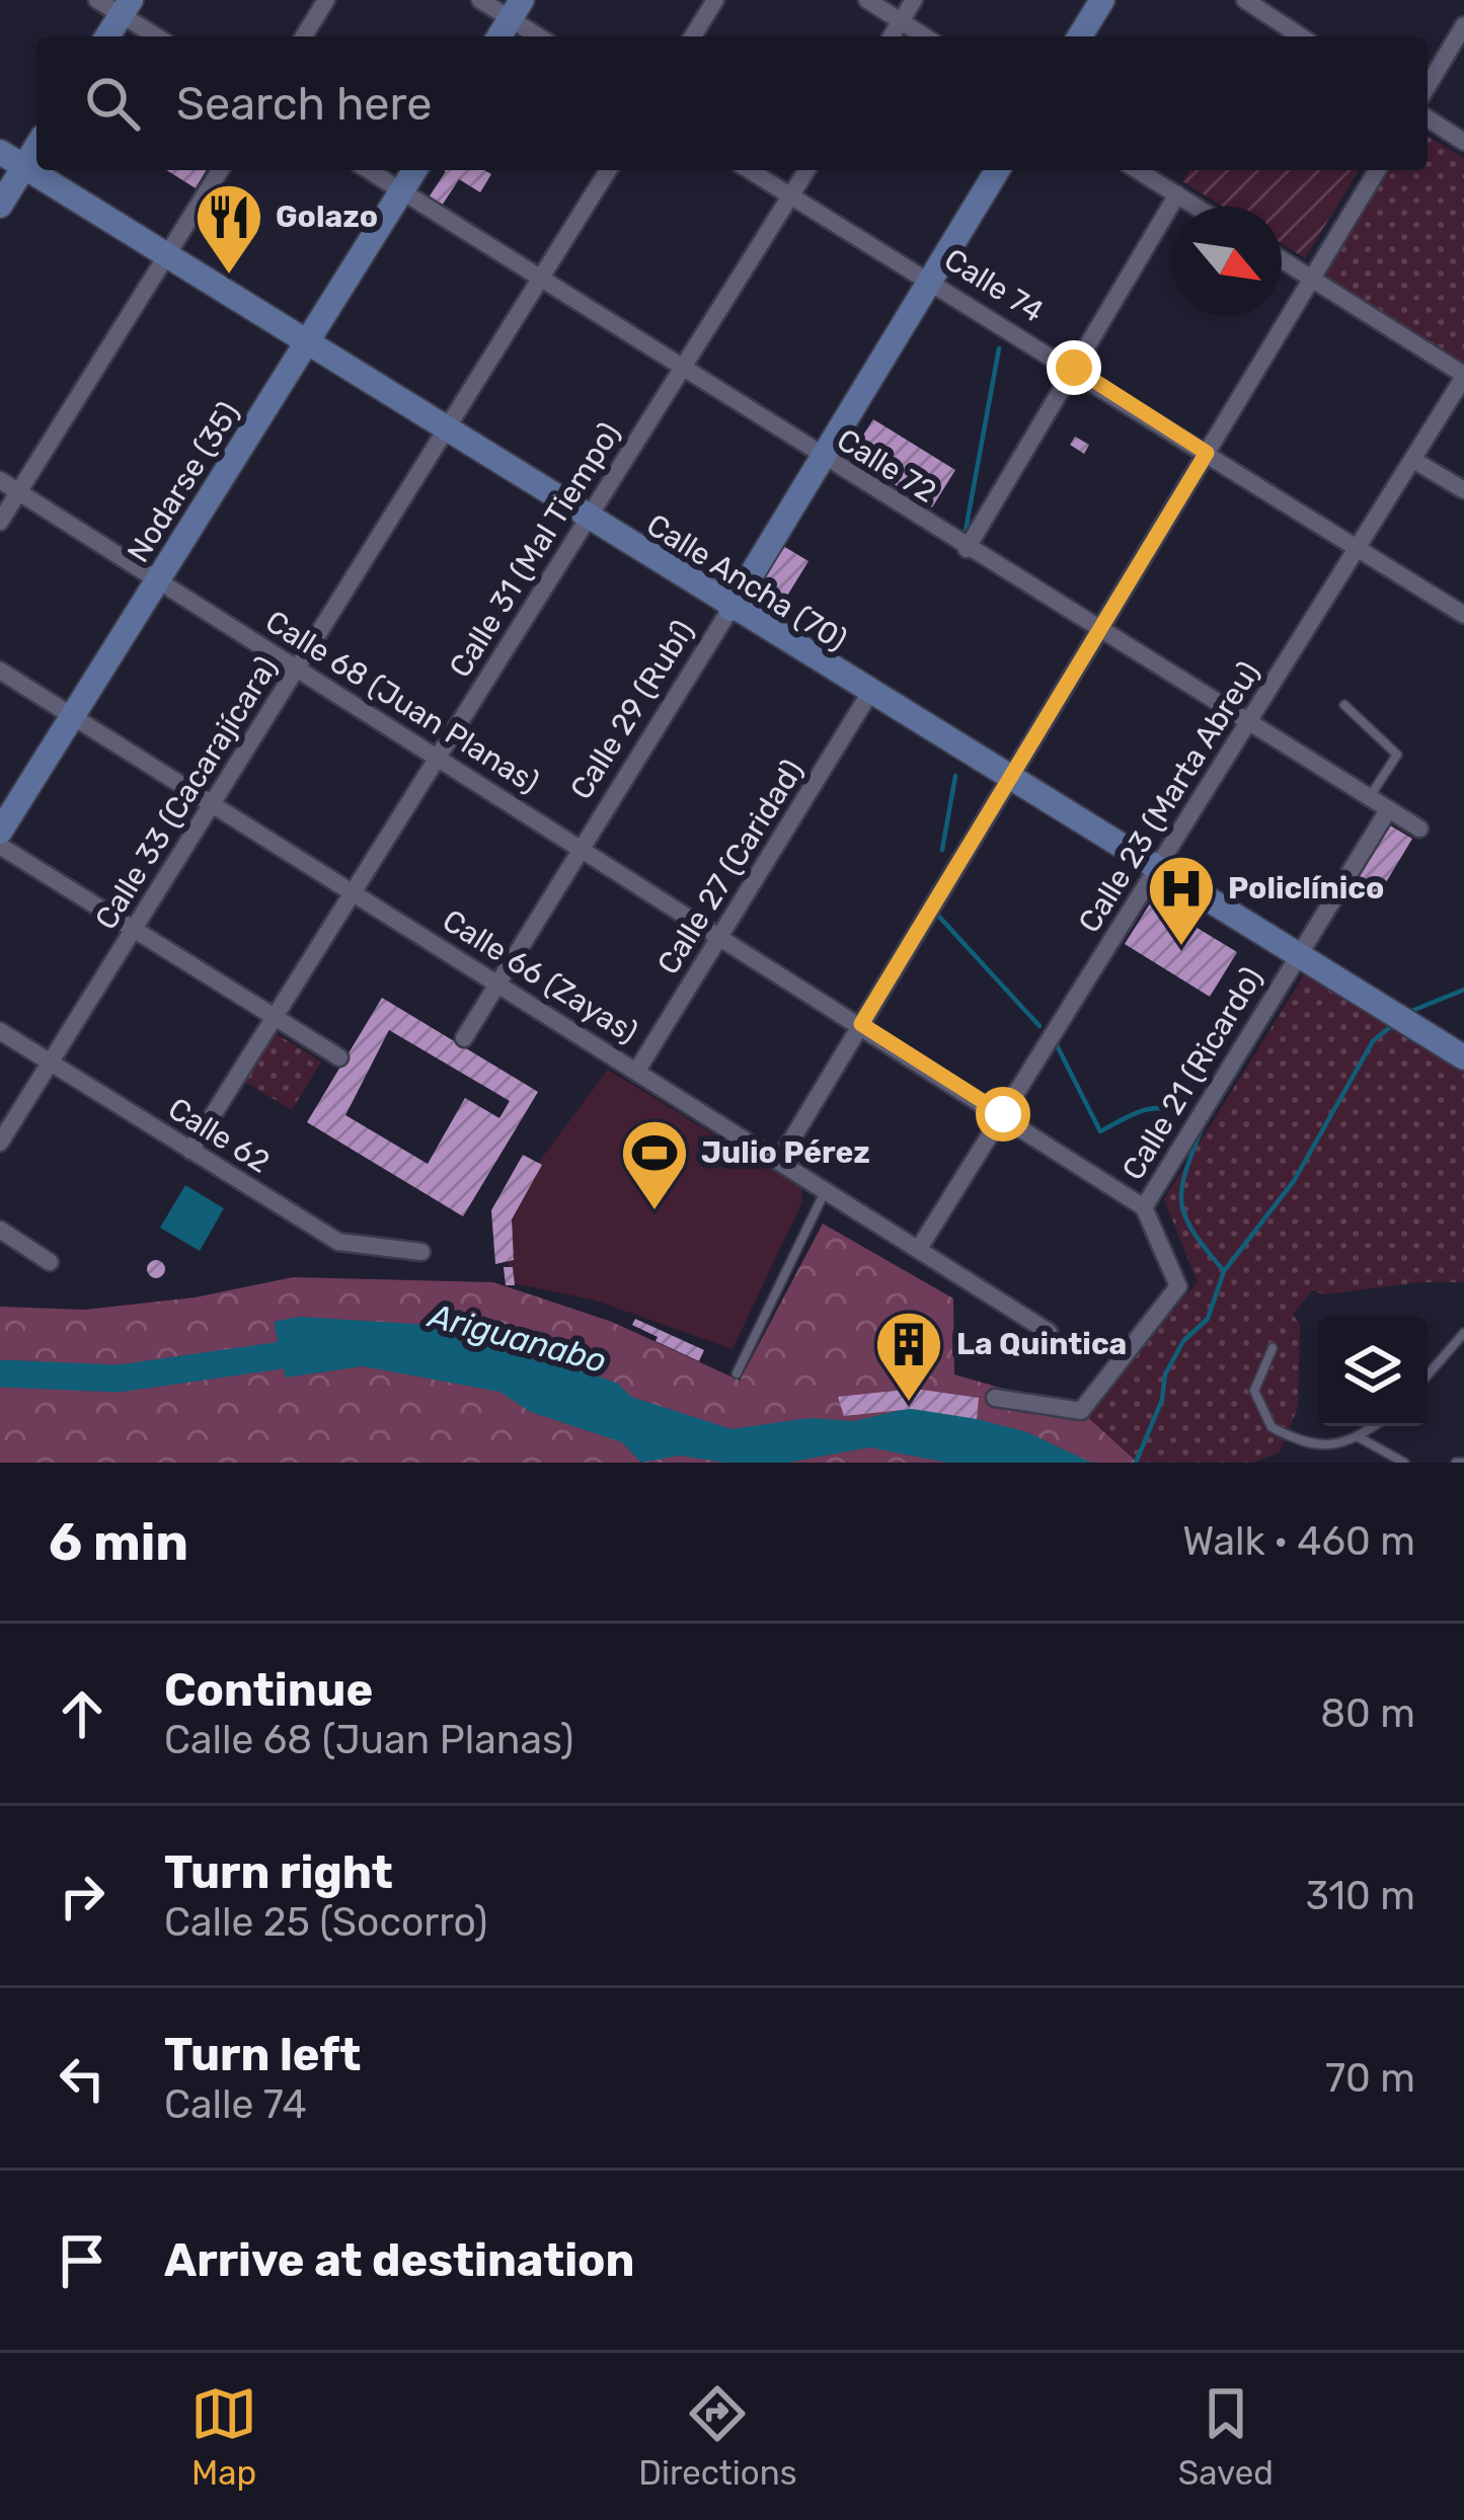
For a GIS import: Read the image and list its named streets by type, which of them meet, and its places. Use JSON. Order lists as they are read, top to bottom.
{
  "streets": {
    "main road": ["Nodarse (35)", "Calle Ancha (70)", "Calle 29 (Rubí)"],
    "street": [
      "Calle 74",
      "Calle 72",
      "Calle 31 (Mal Tiempo)",
      "Calle 68 (Juan Planas)",
      "Calle 33 (Cacarajícara)",
      "Calle 23 (Marta Abreu)",
      "Calle 27 (Caridad)",
      "Calle 66 (Zayas)",
      "Calle 21 (Ricardo)",
      "Calle 62"
    ]
  },
  "crossings": [
    ["Calle 74", "Calle 31 (Mal Tiempo)"],
    ["Calle 74", "Calle 29 (Rubí)"],
    ["Calle 74", "Calle 23 (Marta Abreu)"],
    ["Calle 72", "Nodarse (35)"],
    ["Calle 72", "Calle 31 (Mal Tiempo)"],
    ["Calle 72", "Calle 29 (Rubí)"],
    ["Calle 72", "Calle 33 (Cacarajícara)"],
    ["Calle 72", "Calle 23 (Marta Abreu)"],
    ["Calle 72", "Calle 21 (Ricardo)"],
    ["Nodarse (35)", "Calle Ancha (70)"],
    ["Nodarse (35)", "Calle 68 (Juan Planas)"],
    ["Nodarse (35)", "Calle 66 (Zayas)"],
    ["Calle 31 (Mal Tiempo)", "Calle Ancha (70)"],
    ["Calle 31 (Mal Tiempo)", "Calle 68 (Juan Planas)"],
    ["Calle 31 (Mal Tiempo)", "Calle 66 (Zayas)"],
    ["Calle 31 (Mal Tiempo)", "Calle 62"],
    ["Calle Ancha (70)", "Calle 29 (Rubí)"],
    ["Calle Ancha (70)", "Calle 33 (Cacarajícara)"],
    ["Calle Ancha (70)", "Calle 23 (Marta Abreu)"],
    ["Calle Ancha (70)", "Calle 27 (Caridad)"],
    ["Calle Ancha (70)", "Calle 21 (Ricardo)"],
    ["Calle 68 (Juan Planas)", "Calle 29 (Rubí)"],
    ["Calle 68 (Juan Planas)", "Calle 33 (Cacarajícara)"],
    ["Calle 68 (Juan Planas)", "Calle 23 (Marta Abreu)"],
    ["Calle 68 (Juan Planas)", "Calle 27 (Caridad)"],
    ["Calle 68 (Juan Planas)", "Calle 21 (Ricardo)"],
    ["Calle 29 (Rubí)", "Calle 66 (Zayas)"],
    ["Calle 33 (Cacarajícara)", "Calle 66 (Zayas)"],
    ["Calle 33 (Cacarajícara)", "Calle 62"],
    ["Calle 23 (Marta Abreu)", "Calle 66 (Zayas)"],
    ["Calle 27 (Caridad)", "Calle 66 (Zayas)"]
  ],
  "water": ["Ariguanabo"],
  "places": {
    "restaurant": ["Golazo"],
    "hospital": ["Policlínico"],
    "sports": ["Julio Pérez"],
    "building": ["La Quintica"]
  },
  "north": "bottom right",
  "page": {
    "search": "Search here",
    "heading": ["6 min", "Walk · 460 m"],
    "list": [
      ["Continue", "Calle 68 (Juan Planas)", "80 m"],
      ["Turn right", "Calle 25 (Socorro)", "310 m"],
      ["Turn left", "Calle 74", "70 m"],
      "Arrive at destination"
    ],
    "nav": ["Map", "Directions", "Saved"]
  }
}
